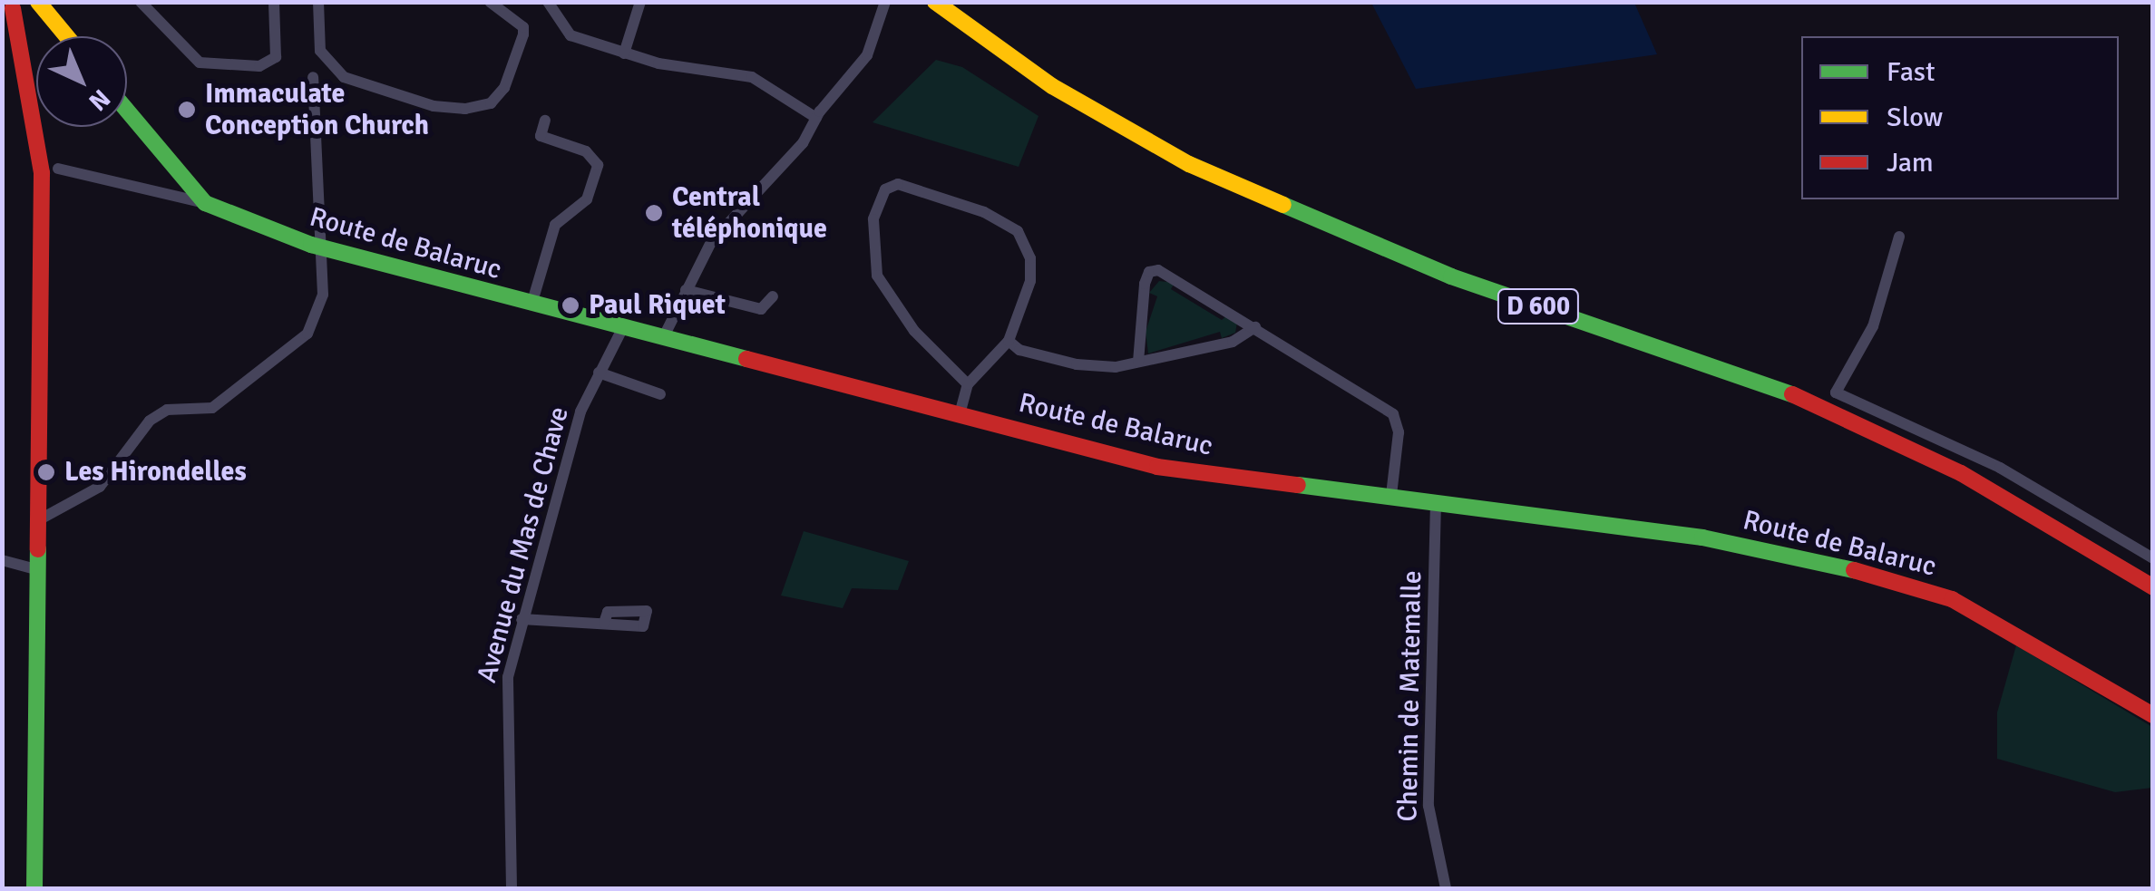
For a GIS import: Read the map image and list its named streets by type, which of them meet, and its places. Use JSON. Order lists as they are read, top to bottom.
{
  "streets": {
    "street": [
      "Route de Balaruc",
      "D 600",
      "Avenue du Mas de Chave",
      "Chemin de Matemalle"
    ]
  },
  "crossings": [
    ["Route de Balaruc", "Avenue du Mas de Chave"],
    ["Route de Balaruc", "Chemin de Matemalle"]
  ],
  "places": [
    "Immaculate Conception Church",
    "Central téléphonique",
    "Paul Riquet",
    "Les Hirondelles"
  ],
  "legend": ["Fast", "Slow", "Jam"],
  "north": "bottom right"
}
